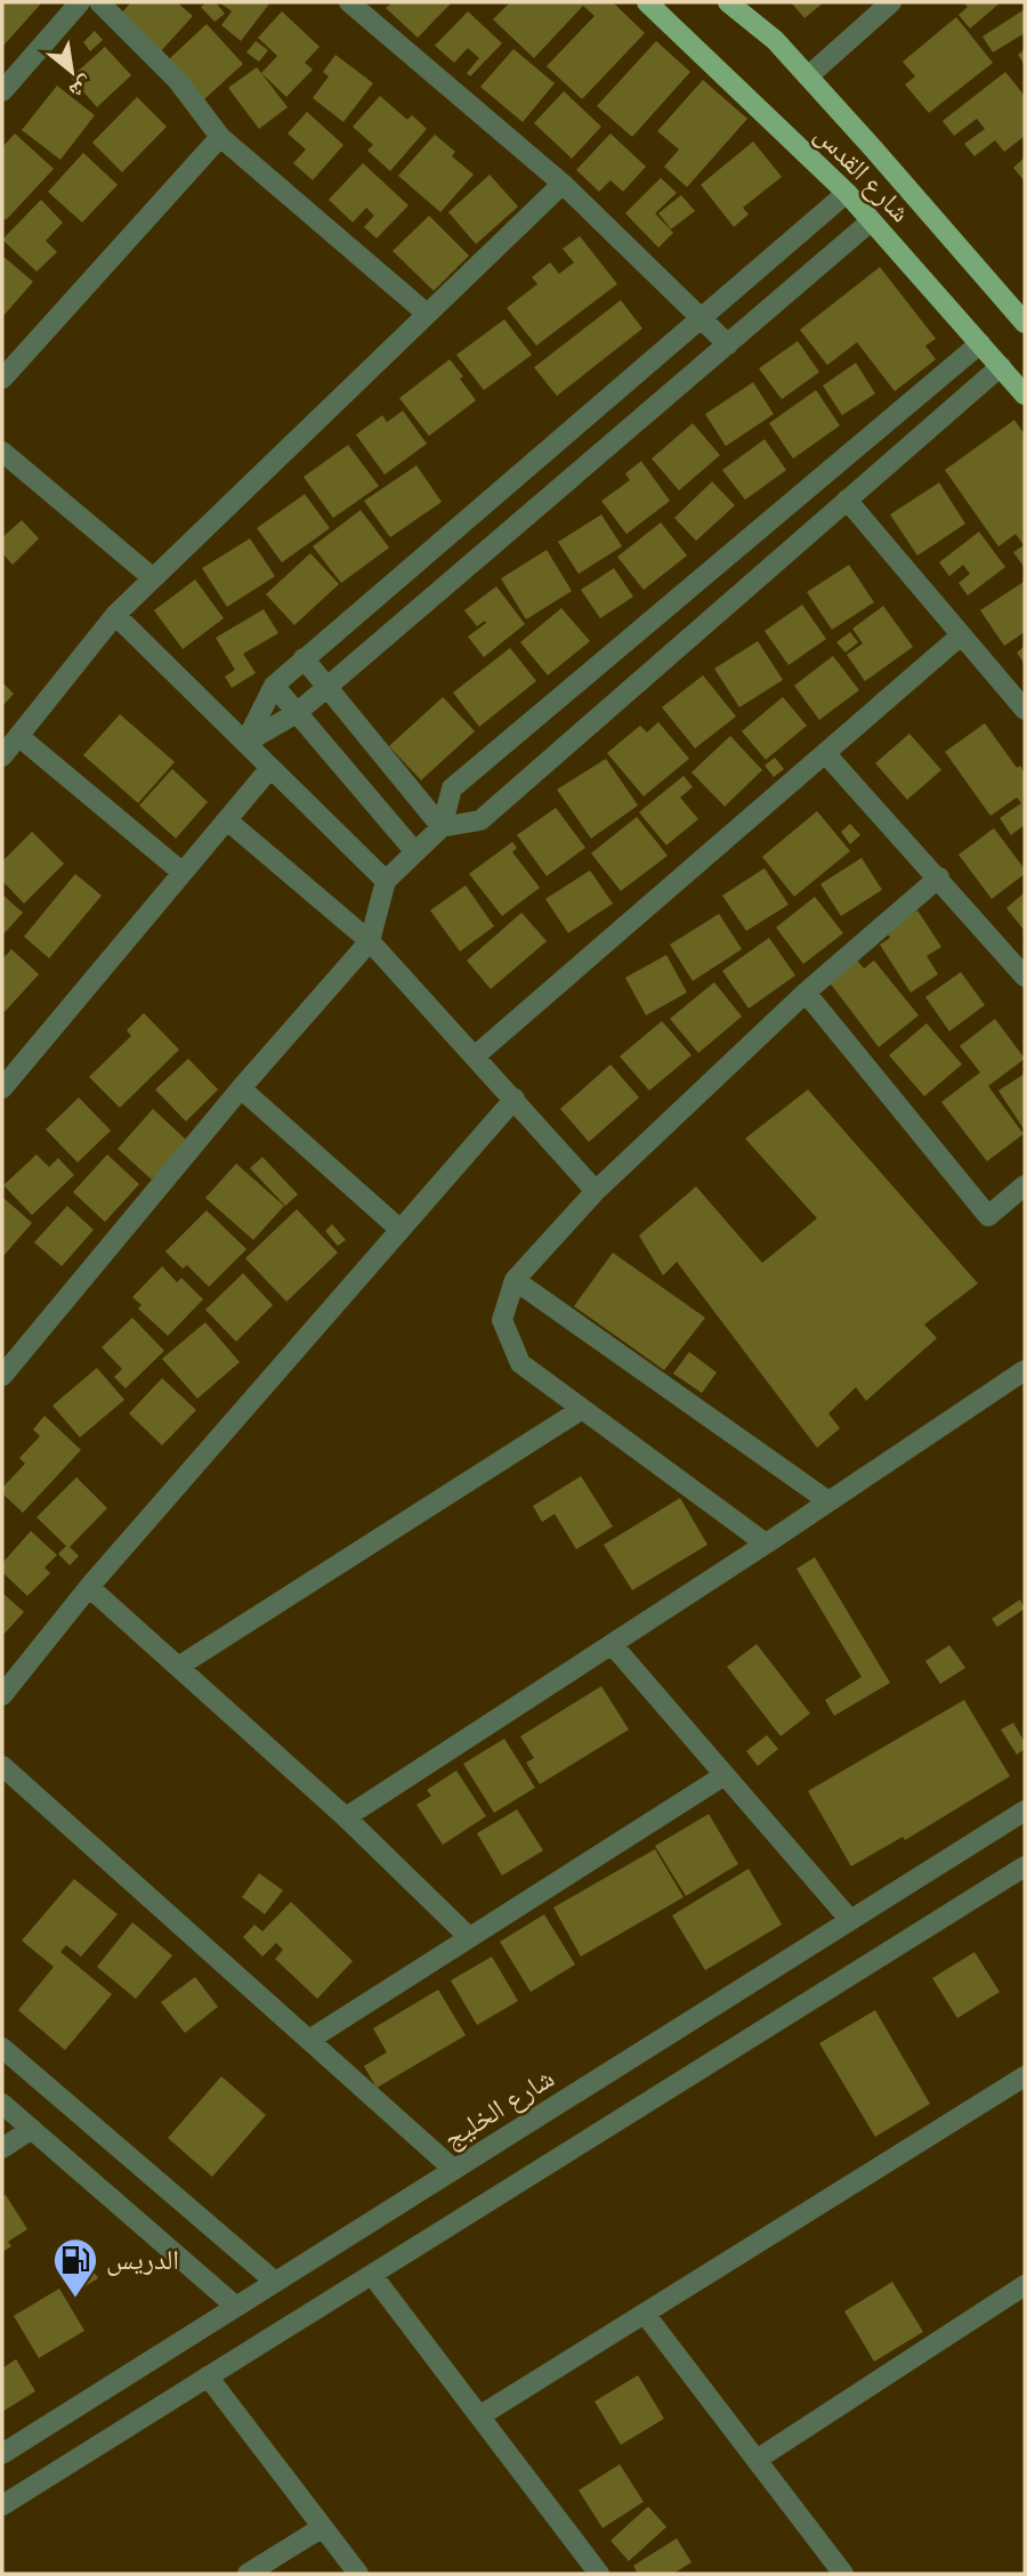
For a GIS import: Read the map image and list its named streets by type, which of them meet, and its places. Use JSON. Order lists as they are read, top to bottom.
{
  "streets": {
    "main road": ["شارع القدس"],
    "street": ["شارع الخليج"]
  },
  "places": {
    "fuel station": ["الدريس"]
  },
  "north": "bottom right"
}
